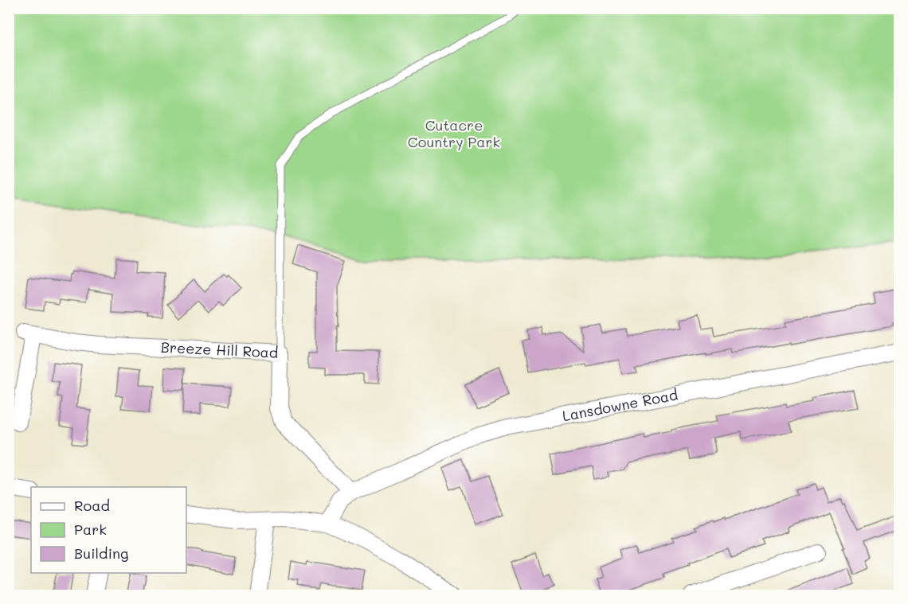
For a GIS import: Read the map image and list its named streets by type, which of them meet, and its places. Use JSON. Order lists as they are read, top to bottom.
{
  "streets": {
    "street": ["Breeze Hill Road", "Lansdowne Road"]
  },
  "crossings": [
    ["Breeze Hill Road", "Lansdowne Road"]
  ],
  "parks": ["Cutacre Country Park"],
  "legend": ["Road", "Park", "Building"]
}
